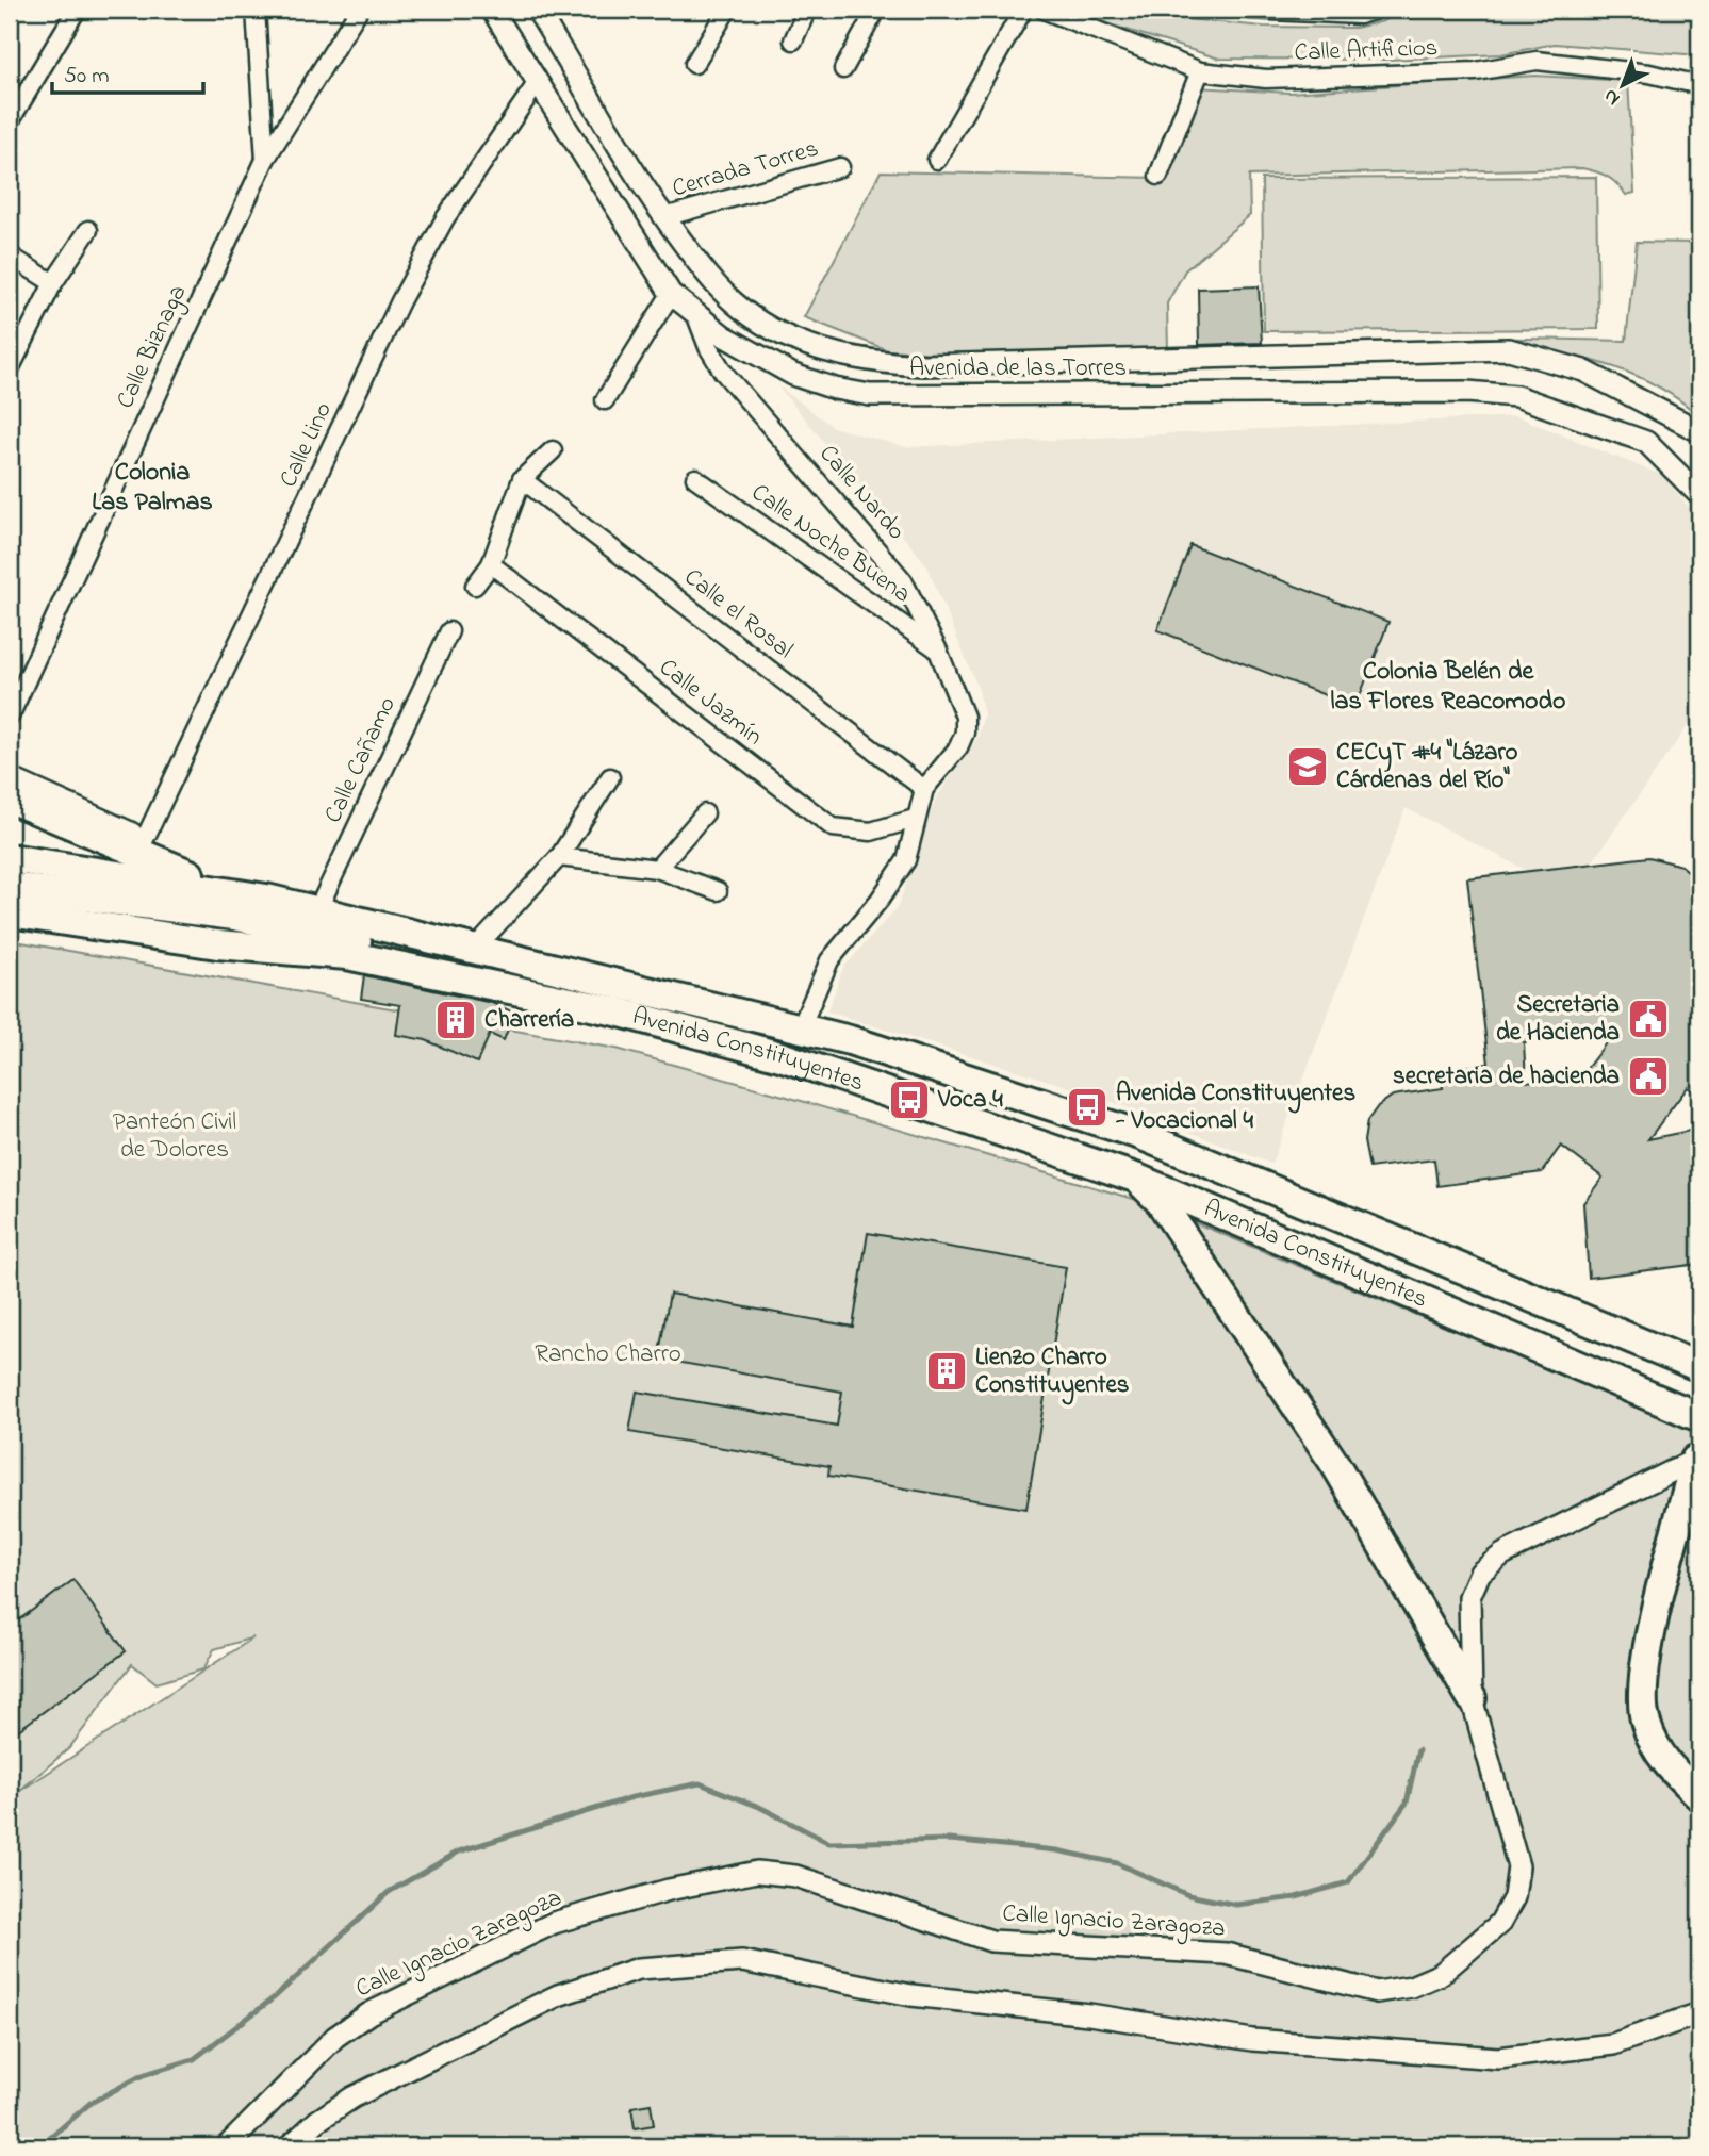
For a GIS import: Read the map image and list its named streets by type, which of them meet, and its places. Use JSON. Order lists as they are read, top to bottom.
{
  "streets": {
    "highway": ["Avenida Constituyentes"],
    "street": [
      "Calle Artificios",
      "Cerrada Torres",
      "Calle Biznaga",
      "Avenida de las Torres",
      "Calle Lino",
      "Calle Nardo",
      "Calle Noche Buena",
      "Calle el Rosal",
      "Calle Jazmín",
      "Calle Cañamo",
      "Calle Ignacio Zaragoza"
    ]
  },
  "crossings": [
    ["Cerrada Torres", "Avenida de las Torres"],
    ["Avenida de las Torres", "Calle Lino"],
    ["Avenida de las Torres", "Calle Nardo"],
    ["Calle Nardo", "Calle Noche Buena"],
    ["Calle Nardo", "Calle el Rosal"],
    ["Calle Cañamo", "Avenida Constituyentes"]
  ],
  "districts": ["Colonia Las Palmas", "Colonia Belén de las Flores Reacomodo"],
  "parks": ["Panteón Civil de Dolores", "Rancho Charro"],
  "places": {
    "school or university": ["CECyT #4 \"Lázaro Cárdenas del Río\""],
    "public building": ["Secretaria de Hacienda", "secretaria de hacienda"],
    "building": ["Charrería", "Lienzo Charro Constituyentes"],
    "bus stop": ["Voca 4", "Avenida Constituyentes - Vocacional 4"]
  },
  "scale_bar": "50 m",
  "north": "bottom left"
}
